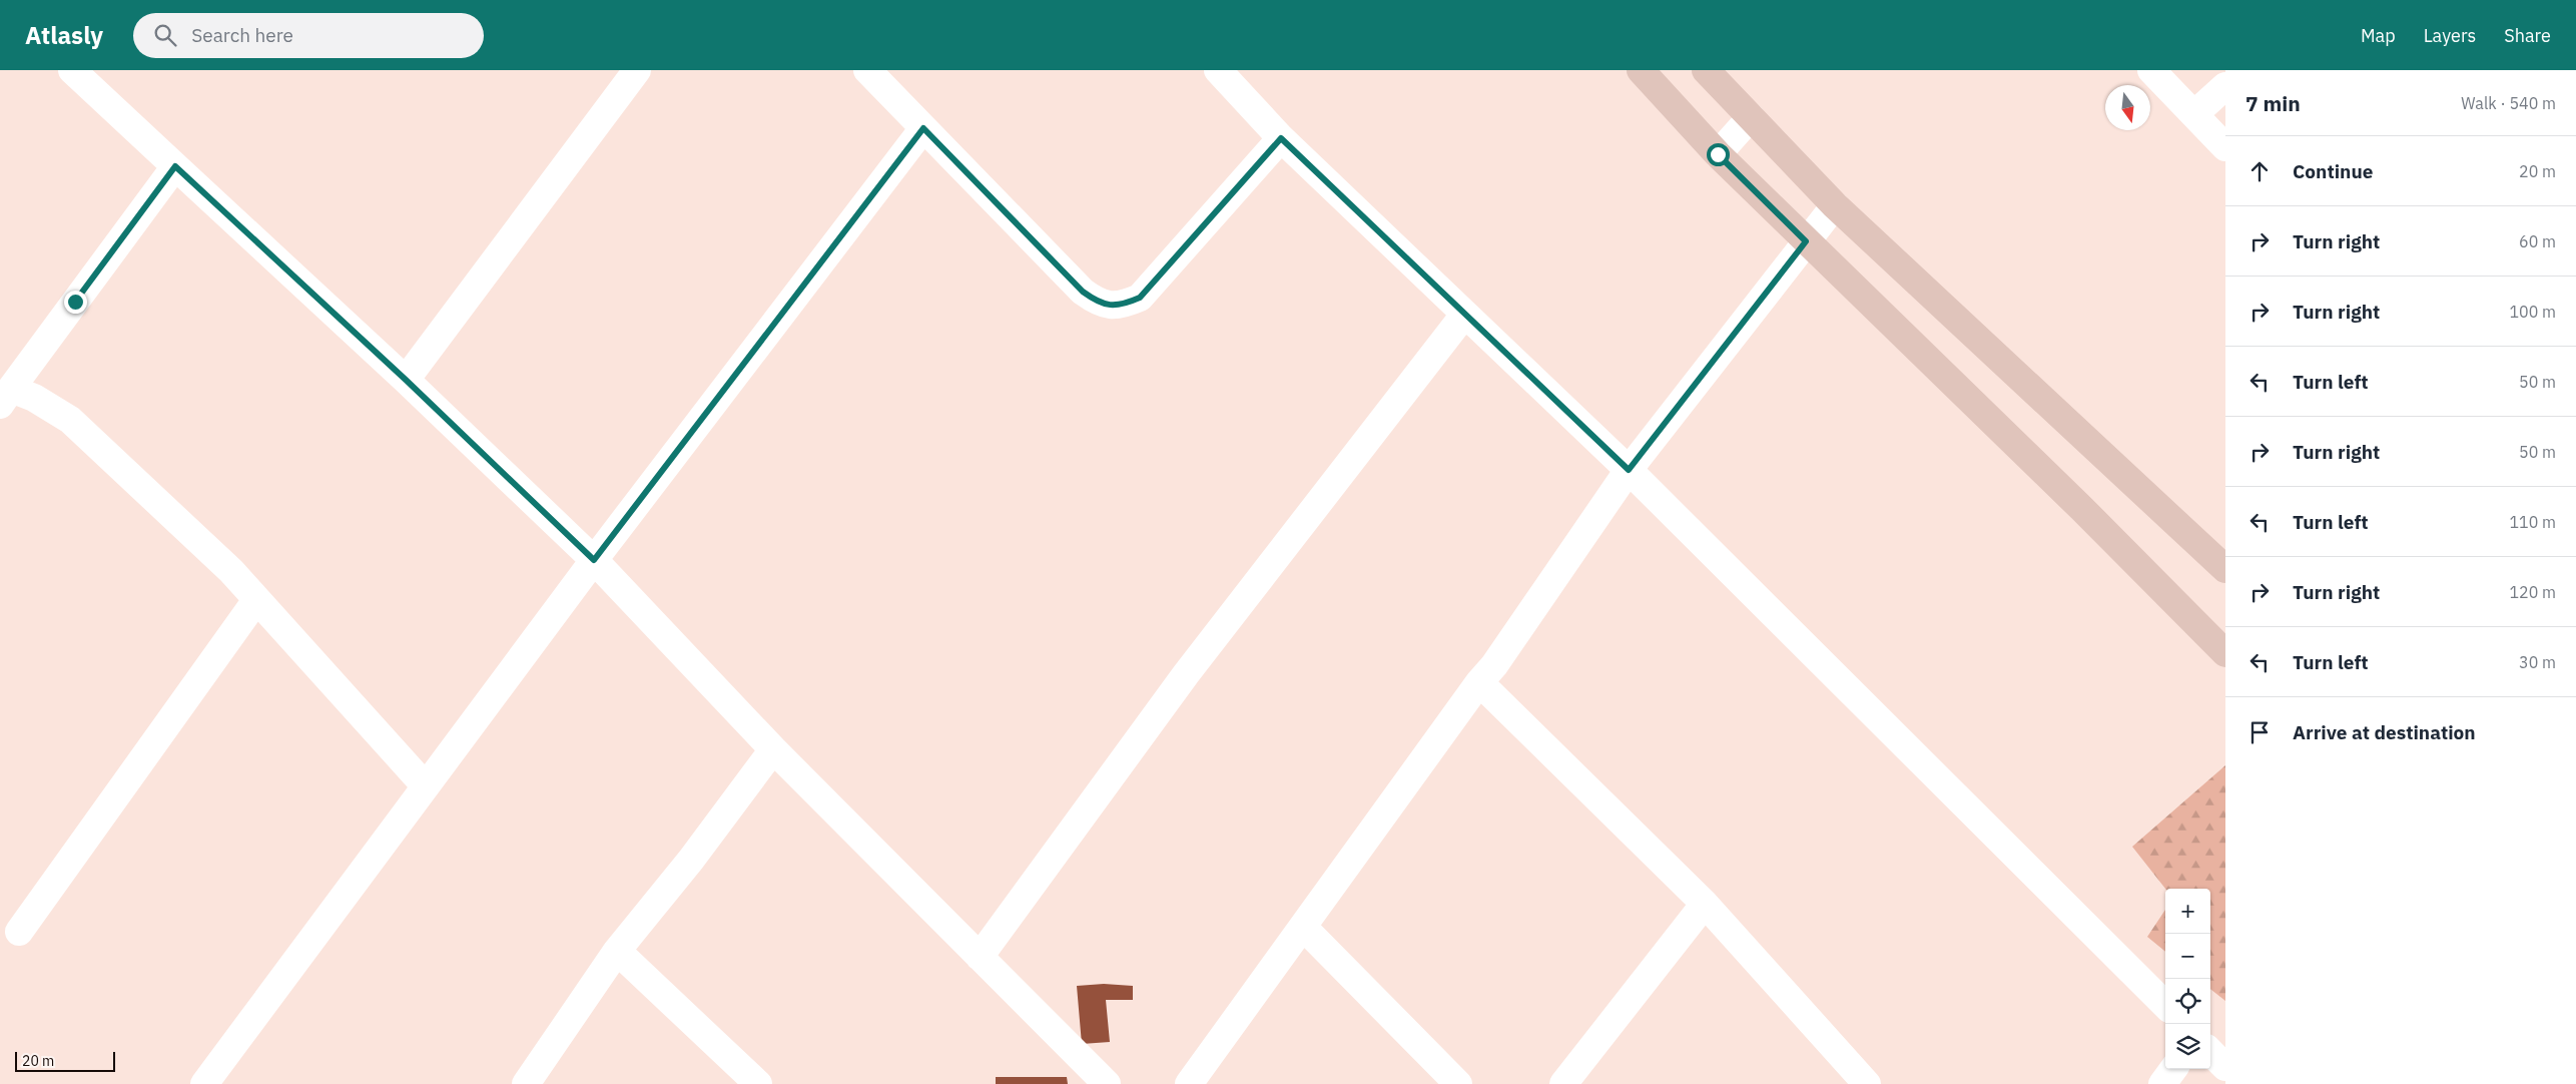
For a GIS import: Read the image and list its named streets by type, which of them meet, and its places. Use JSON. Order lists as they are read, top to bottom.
{
  "scale_bar": "20 m",
  "north": "bottom",
  "page": {
    "header": "Atlasly",
    "search": "Search here",
    "nav": ["Map", "Layers", "Share"],
    "heading": ["7 min", "Walk · 540 m"],
    "list": [
      ["Continue", "20 m"],
      ["Turn right", "60 m"],
      ["Turn right", "100 m"],
      ["Turn left", "50 m"],
      ["Turn right", "50 m"],
      ["Turn left", "110 m"],
      ["Turn right", "120 m"],
      ["Turn left", "30 m"],
      "Arrive at destination"
    ],
    "map_buttons": ["+", "−"],
    "scale": "20 m"
  }
}
